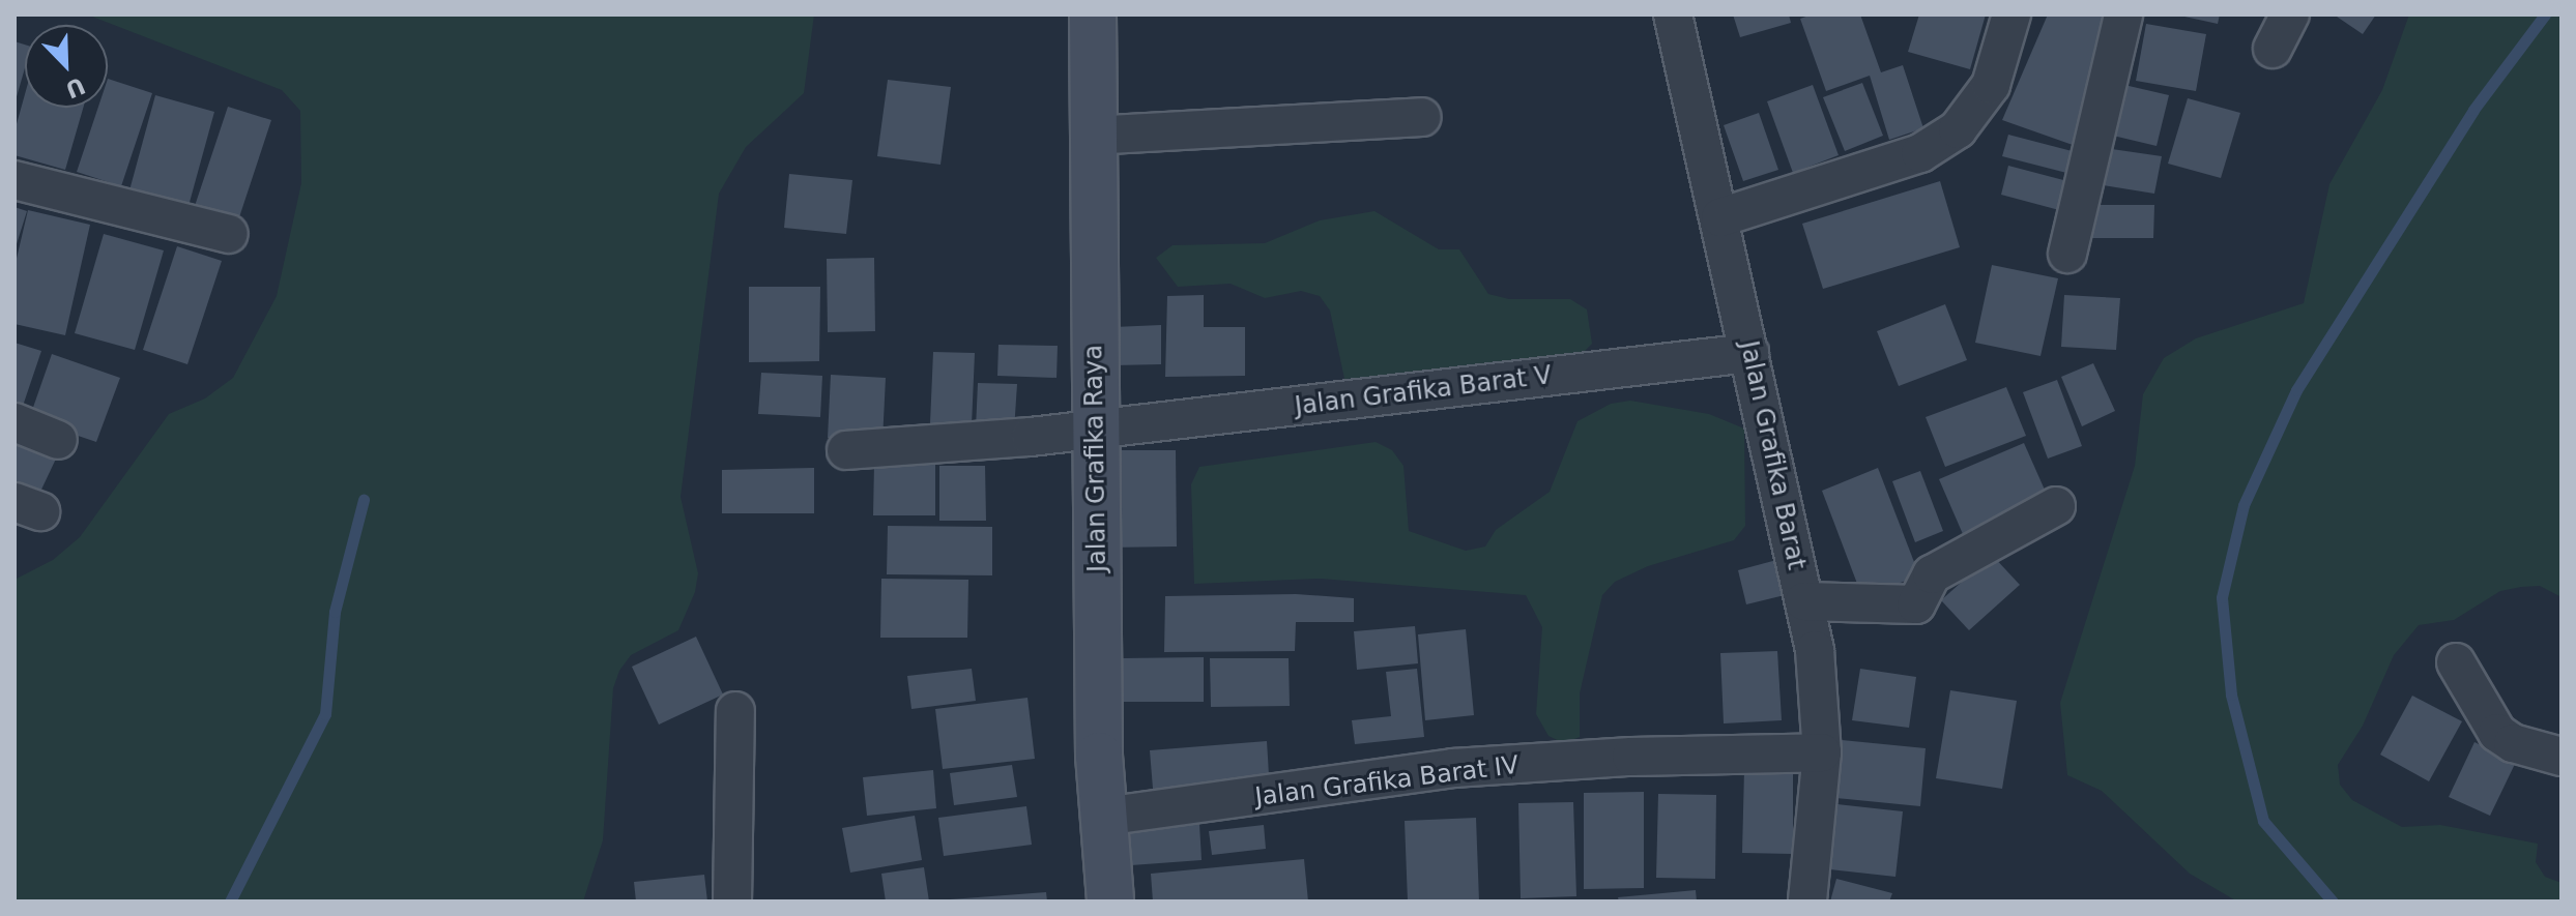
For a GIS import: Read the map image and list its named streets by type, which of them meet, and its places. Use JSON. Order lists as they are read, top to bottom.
{
  "streets": {
    "main road": ["Jalan Grafika Raya"],
    "street": ["Jalan Grafika Barat V", "Jalan Grafika Barat", "Jalan Grafika Barat IV"]
  },
  "crossings": [
    ["Jalan Grafika Barat V", "Jalan Grafika Barat"],
    ["Jalan Grafika Barat V", "Jalan Grafika Raya"],
    ["Jalan Grafika Barat", "Jalan Grafika Barat IV"],
    ["Jalan Grafika Raya", "Jalan Grafika Barat IV"]
  ],
  "north": "bottom right"
}
